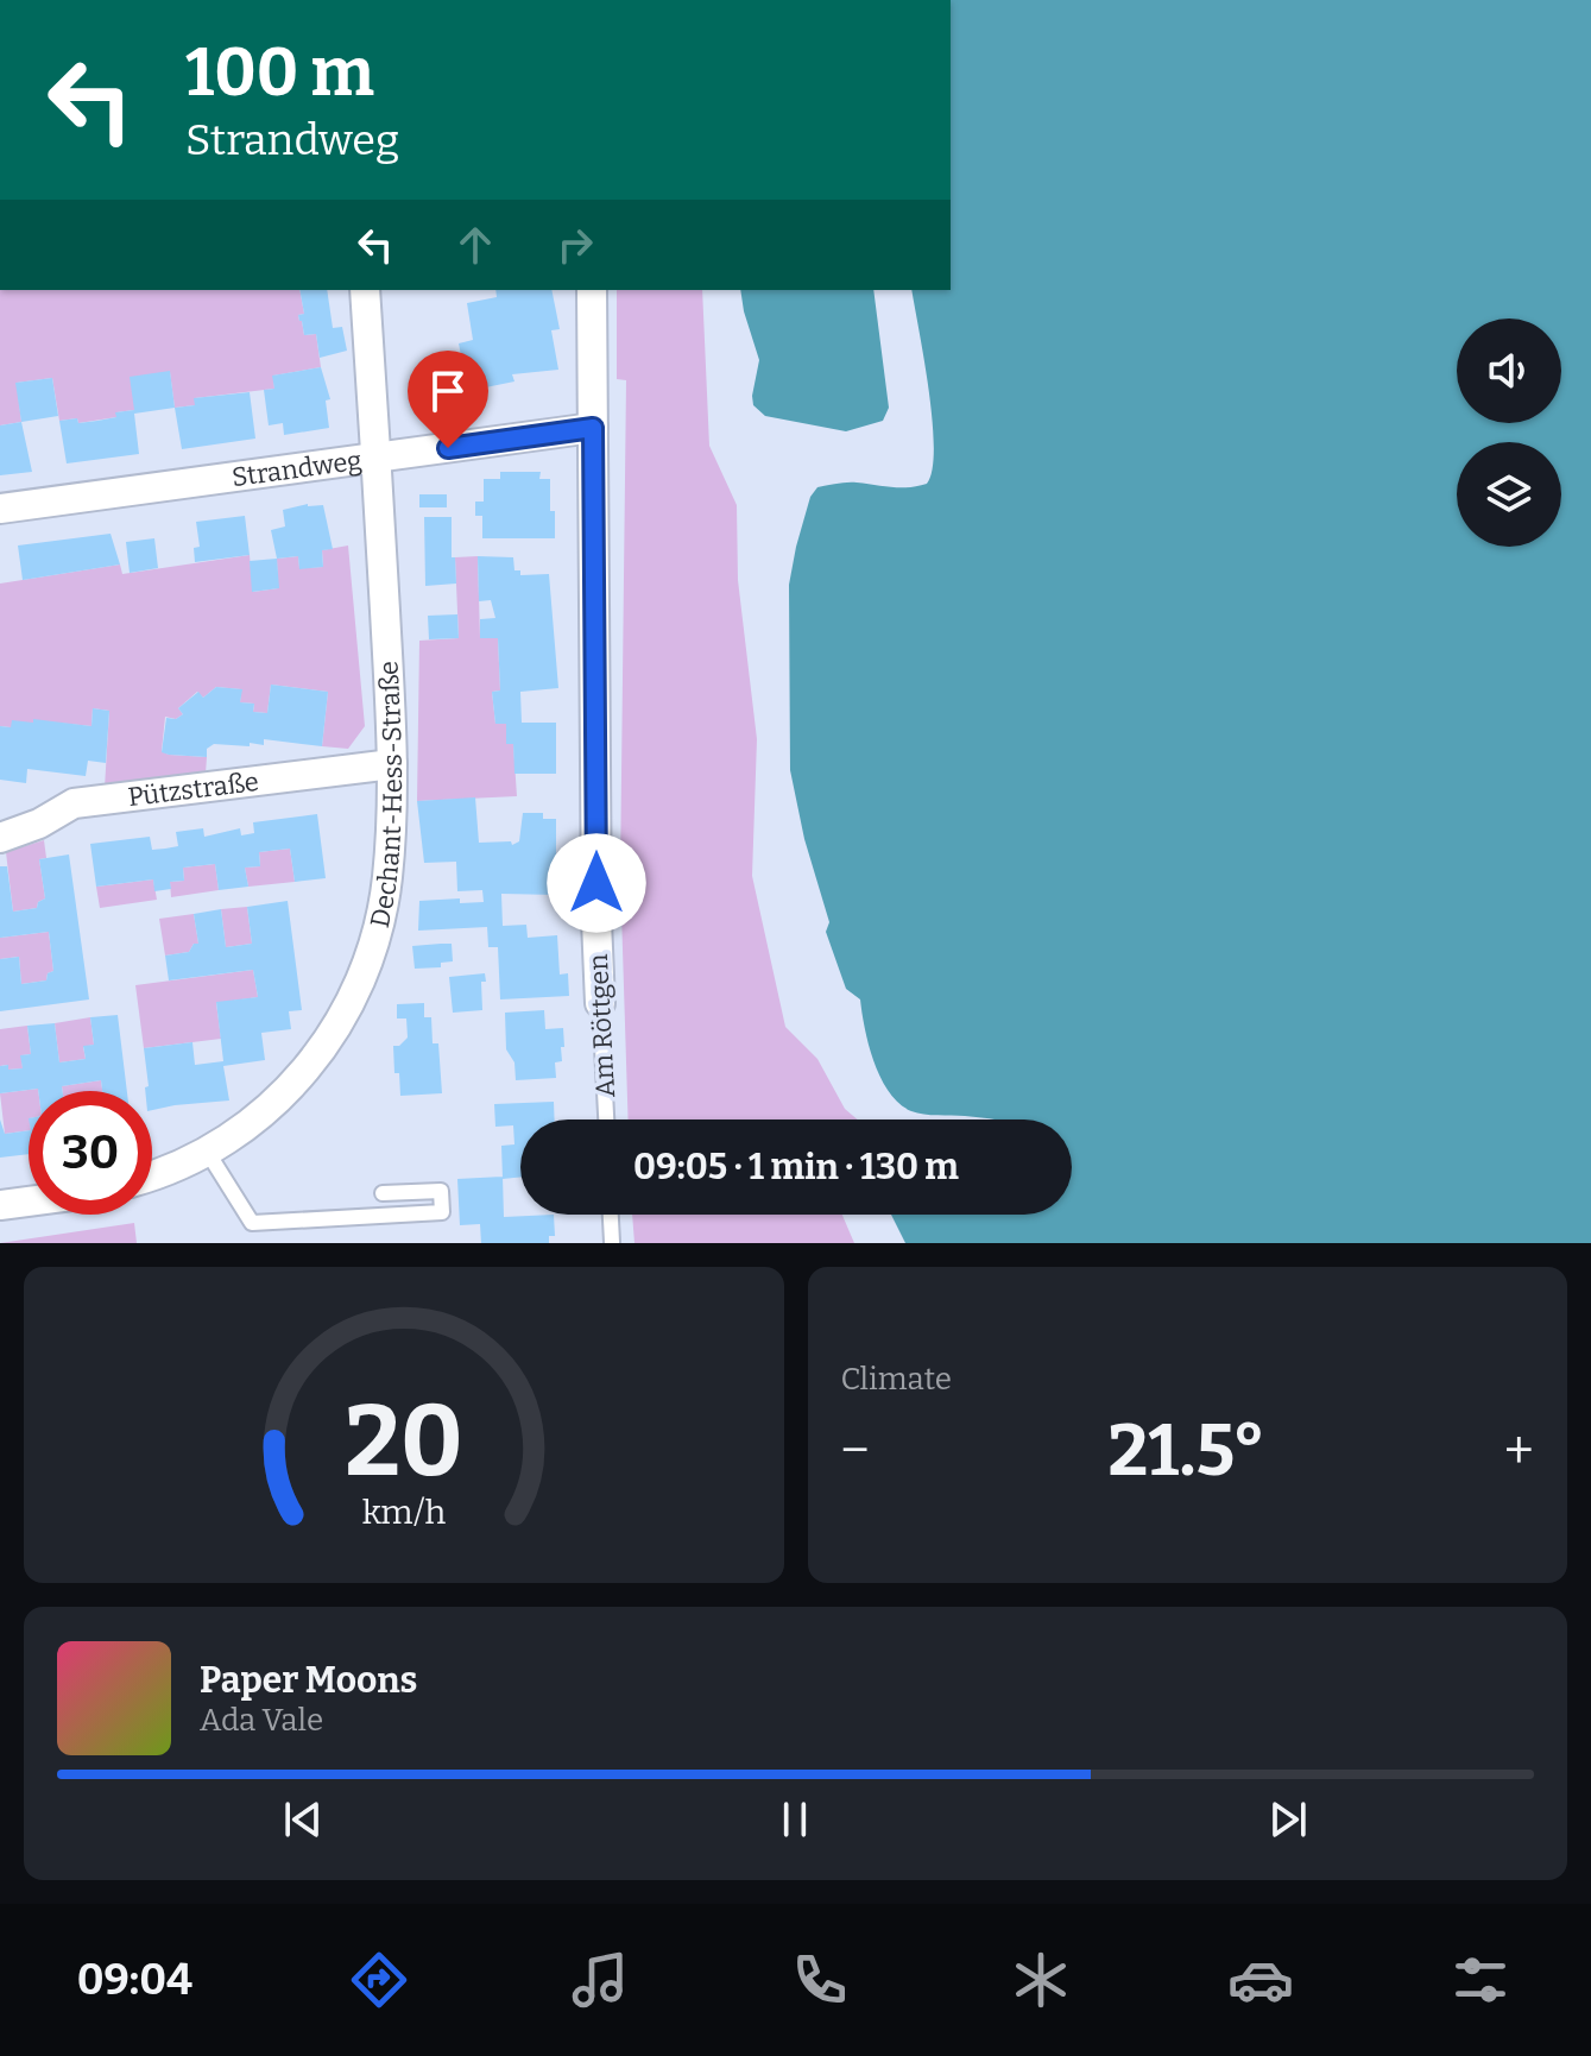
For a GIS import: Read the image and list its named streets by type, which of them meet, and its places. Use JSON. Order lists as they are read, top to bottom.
{
  "streets": {
    "street": [
      "Strandweg",
      "Pützstraße",
      "Dechant-Hess-Straße",
      "Am Röttgen"
    ]
  },
  "crossings": [
    ["Strandweg", "Dechant-Hess-Straße"],
    ["Strandweg", "Am Röttgen"],
    ["Pützstraße", "Dechant-Hess-Straße"]
  ],
  "page": {
    "turn": ["100 m", "Strandweg"],
    "limit": "30",
    "trip": "09:05 · 1 min · 130 m",
    "tile": "Climate",
    "heat": ["−", "21.5°", "+"],
    "song": ["Paper Moons", "Ada Vale"],
    "tabs": "09:04",
    "gauge": ["20", "km/h"]
  }
}
